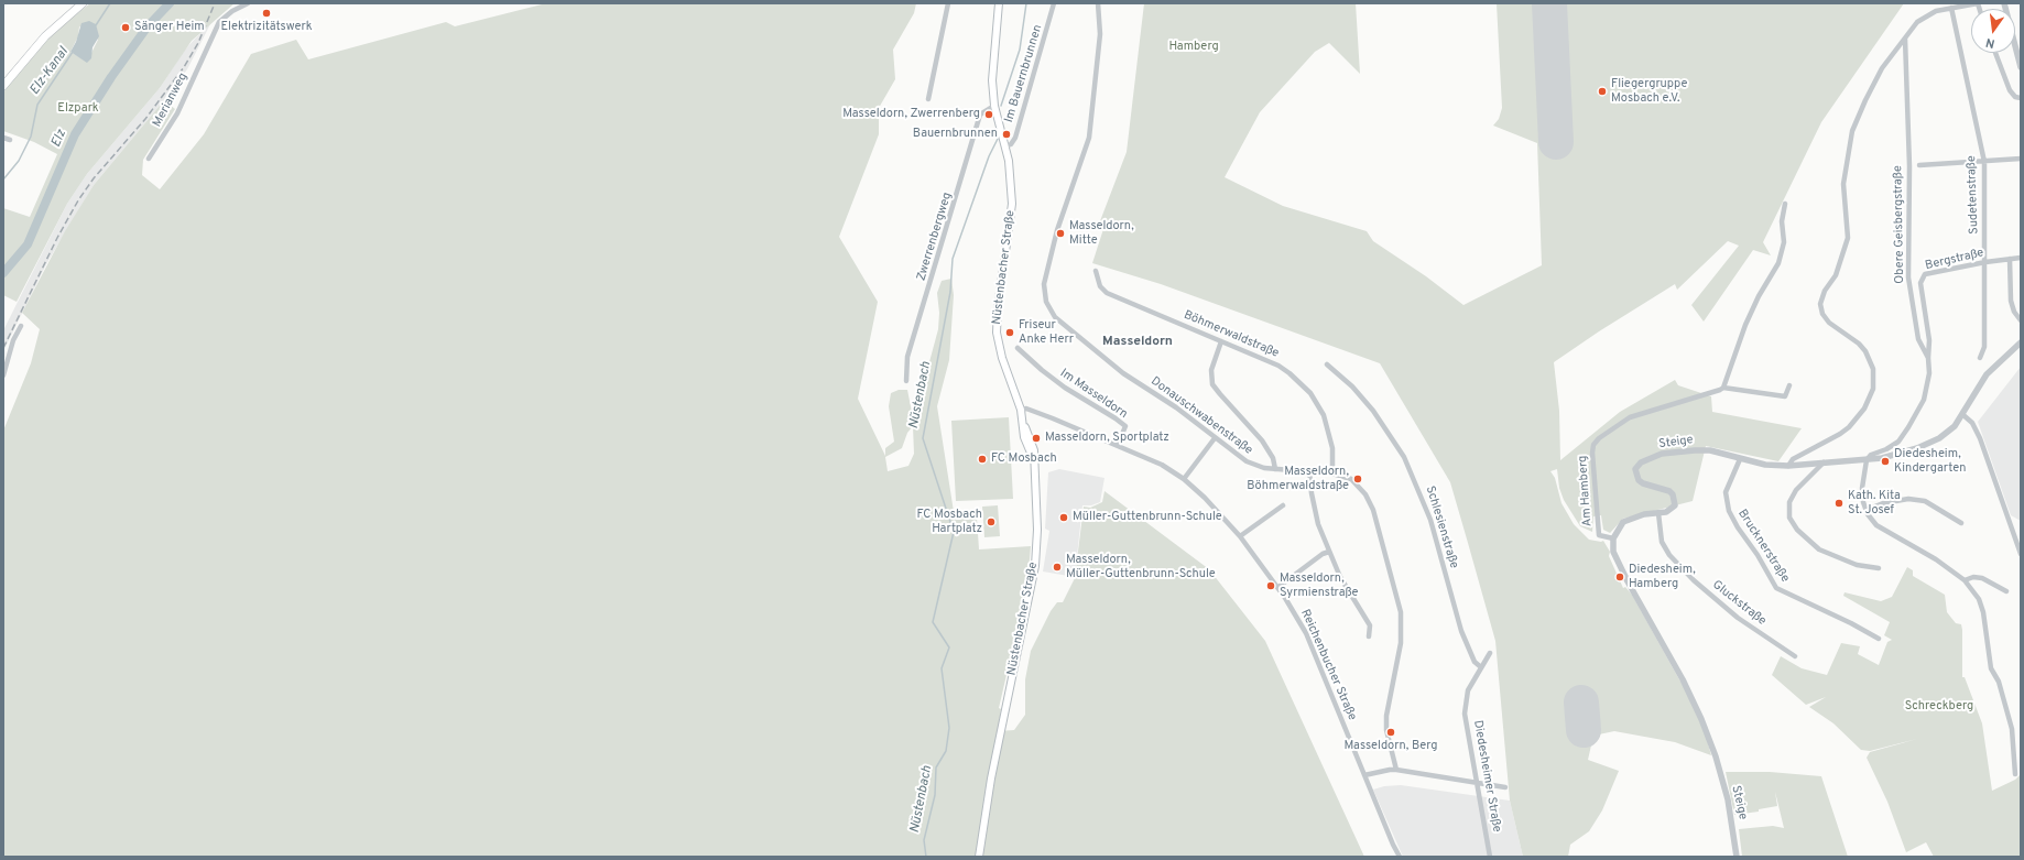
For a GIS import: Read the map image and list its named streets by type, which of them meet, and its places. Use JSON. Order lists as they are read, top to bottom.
{
  "streets": {
    "main road": ["Nüstenbacher Straße"],
    "street": [
      "Im Bauernbrunnen",
      "Merianweg",
      "Sudetenstraße",
      "Obere Geisbergstraße",
      "Zwerrenbergweg",
      "Bergstraße",
      "Böhmerwaldstraße",
      "Im Masseldorn",
      "Donauschwabenstraße",
      "Steige",
      "Am Hamberg",
      "Schlesienstraße",
      "Brucknerstraße",
      "Gluckstraße",
      "Reichenbucher Straße",
      "Diedesheimer Straße"
    ]
  },
  "crossings": [
    ["Im Bauernbrunnen", "Nüstenbacher Straße"],
    ["Sudetenstraße", "Bergstraße"],
    ["Obere Geisbergstraße", "Bergstraße"],
    ["Obere Geisbergstraße", "Steige"],
    ["Zwerrenbergweg", "Nüstenbacher Straße"],
    ["Nüstenbacher Straße", "Reichenbucher Straße"],
    ["Böhmerwaldstraße", "Donauschwabenstraße"],
    ["Im Masseldorn", "Reichenbucher Straße"],
    ["Steige", "Am Hamberg"],
    ["Steige", "Brucknerstraße"],
    ["Steige", "Gluckstraße"],
    ["Schlesienstraße", "Diedesheimer Straße"]
  ],
  "districts": ["Masseldorn"],
  "water": ["Elz-Kanal", "Elz", "Nüstenbach"],
  "parks": ["Hamberg", "Elzpark", "Schreckberg"],
  "places": [
    "Elektrizitätswerk",
    "Sänger Heim",
    "Fliegergruppe Mosbach e.V.",
    "Masseldorn, Zwerrenberg",
    "Bauernbrunnen",
    "Masseldorn, Mitte",
    "Friseur Anke Herr",
    "Masseldorn, Sportplatz",
    "FC Mosbach",
    "Diedesheim, Kindergarten",
    "Masseldorn, Böhmerwaldstraße",
    "Kath. Kita St. Josef",
    "Müller-Guttenbrunn-Schule",
    "FC Mosbach Hartplatz",
    "Masseldorn, Müller-Guttenbrunn-Schule",
    "Diedesheim, Hamberg",
    "Masseldorn, Syrmienstraße",
    "Masseldorn, Berg"
  ],
  "north": "bottom"
}
